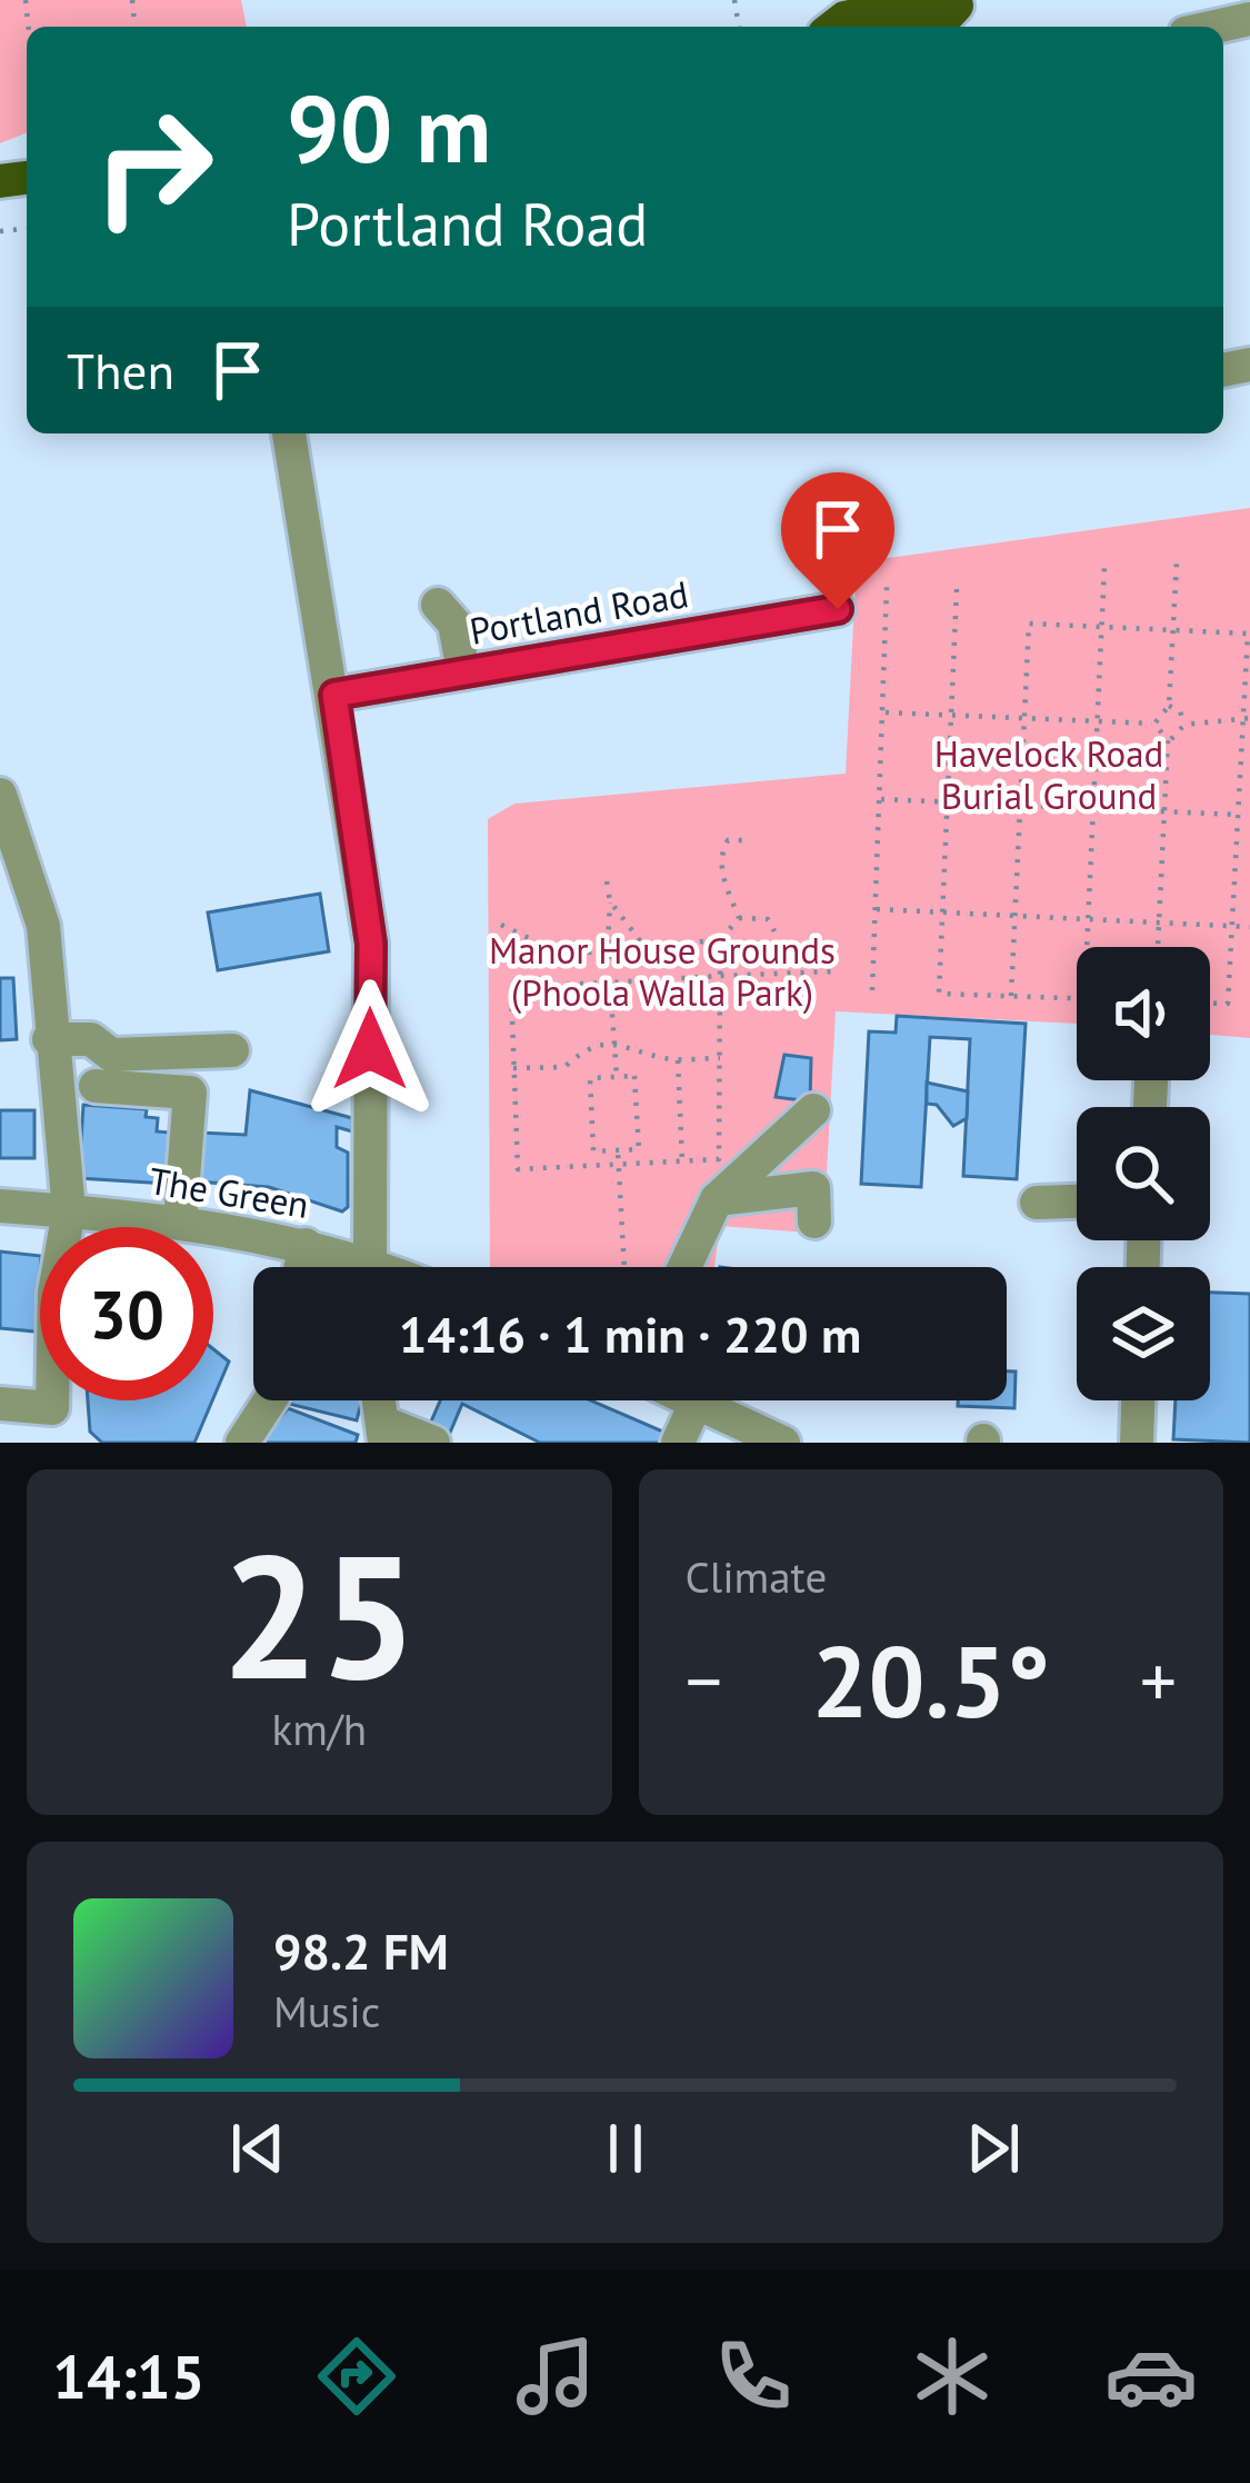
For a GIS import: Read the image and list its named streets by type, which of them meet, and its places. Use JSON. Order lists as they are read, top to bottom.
{
  "streets": {
    "street": ["Portland Road", "The Green"]
  },
  "parks": ["Havelock Road Burial Ground", "Manor House Grounds (Phoola Walla Park)"],
  "page": {
    "turn": ["90 m", "Portland Road"],
    "then": "Then",
    "limit": "30",
    "trip": "14:16 · 1 min · 220 m",
    "tile": [
      ["25", "km/h"],
      "Climate"
    ],
    "heat": ["−", "20.5°", "+"],
    "song": ["98.2 FM", "Music"],
    "tabs": "14:15"
  }
}
